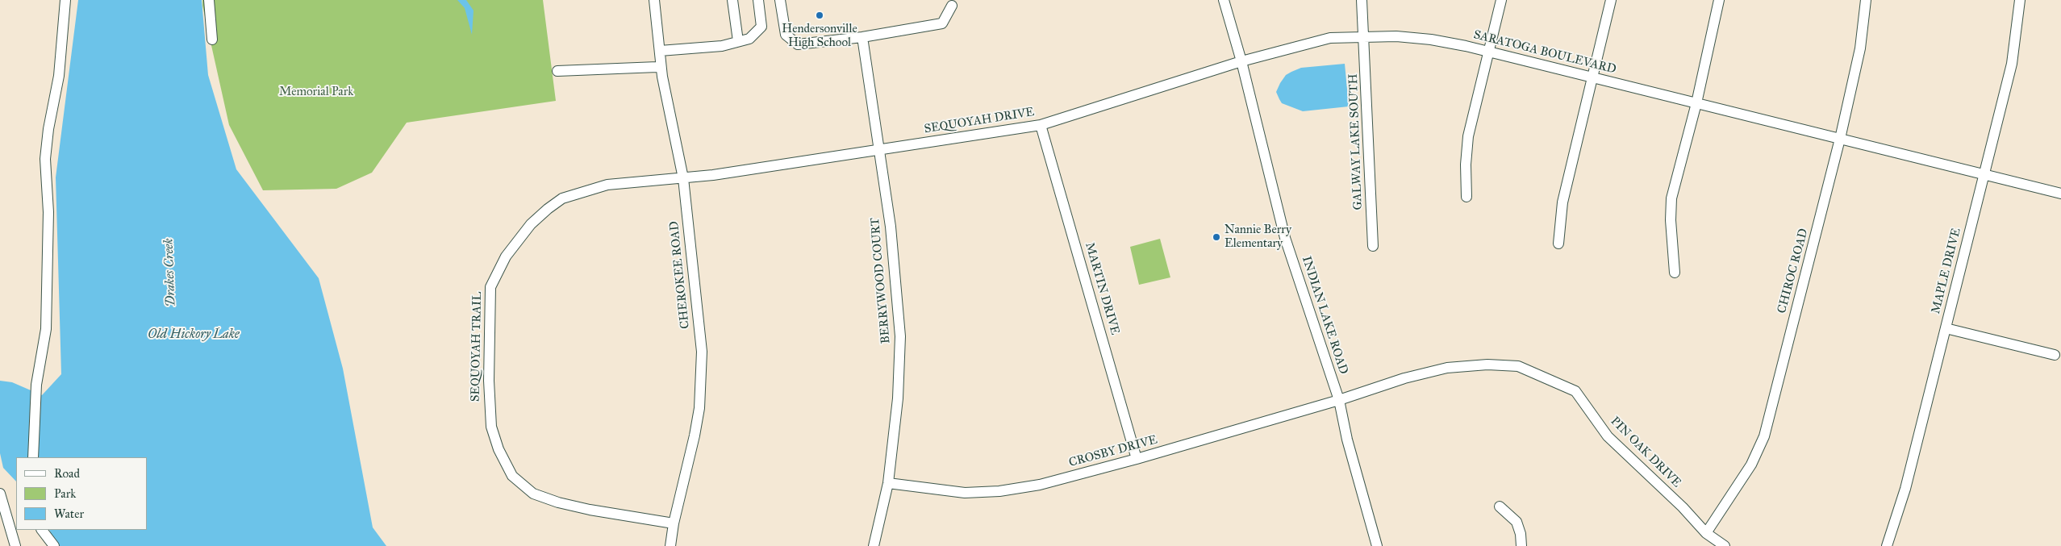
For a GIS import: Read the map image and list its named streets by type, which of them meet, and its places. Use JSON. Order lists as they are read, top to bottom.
{
  "streets": {
    "street": [
      "SARATOGA BOULEVARD",
      "SEQUOYAH DRIVE",
      "GALWAY LAKE SOUTH",
      "CHIROC ROAD",
      "MAPLE DRIVE",
      "CHEROKEE ROAD",
      "BERRYWOOD COURT",
      "MARTIN DRIVE",
      "INDIAN LAKE ROAD",
      "SEQUOYAH TRAIL",
      "CROSBY DRIVE",
      "PIN OAK DRIVE"
    ]
  },
  "crossings": [
    ["SARATOGA BOULEVARD", "SEQUOYAH DRIVE"],
    ["SARATOGA BOULEVARD", "GALWAY LAKE SOUTH"],
    ["SARATOGA BOULEVARD", "CHIROC ROAD"],
    ["SARATOGA BOULEVARD", "MAPLE DRIVE"],
    ["SARATOGA BOULEVARD", "INDIAN LAKE ROAD"],
    ["SEQUOYAH DRIVE", "BERRYWOOD COURT"],
    ["SEQUOYAH DRIVE", "MARTIN DRIVE"],
    ["SEQUOYAH DRIVE", "INDIAN LAKE ROAD"],
    ["SEQUOYAH DRIVE", "SEQUOYAH TRAIL"],
    ["CHIROC ROAD", "PIN OAK DRIVE"],
    ["CHEROKEE ROAD", "SEQUOYAH TRAIL"],
    ["BERRYWOOD COURT", "CROSBY DRIVE"],
    ["MARTIN DRIVE", "CROSBY DRIVE"],
    ["INDIAN LAKE ROAD", "CROSBY DRIVE"],
    ["INDIAN LAKE ROAD", "PIN OAK DRIVE"],
    ["CROSBY DRIVE", "PIN OAK DRIVE"]
  ],
  "water": ["Drakes Creek", "Old Hickory Lake"],
  "parks": ["Memorial Park"],
  "places": ["Hendersonville High School", "Nannie Berry Elementary"],
  "legend": ["Road", "Park", "Water"]
}
